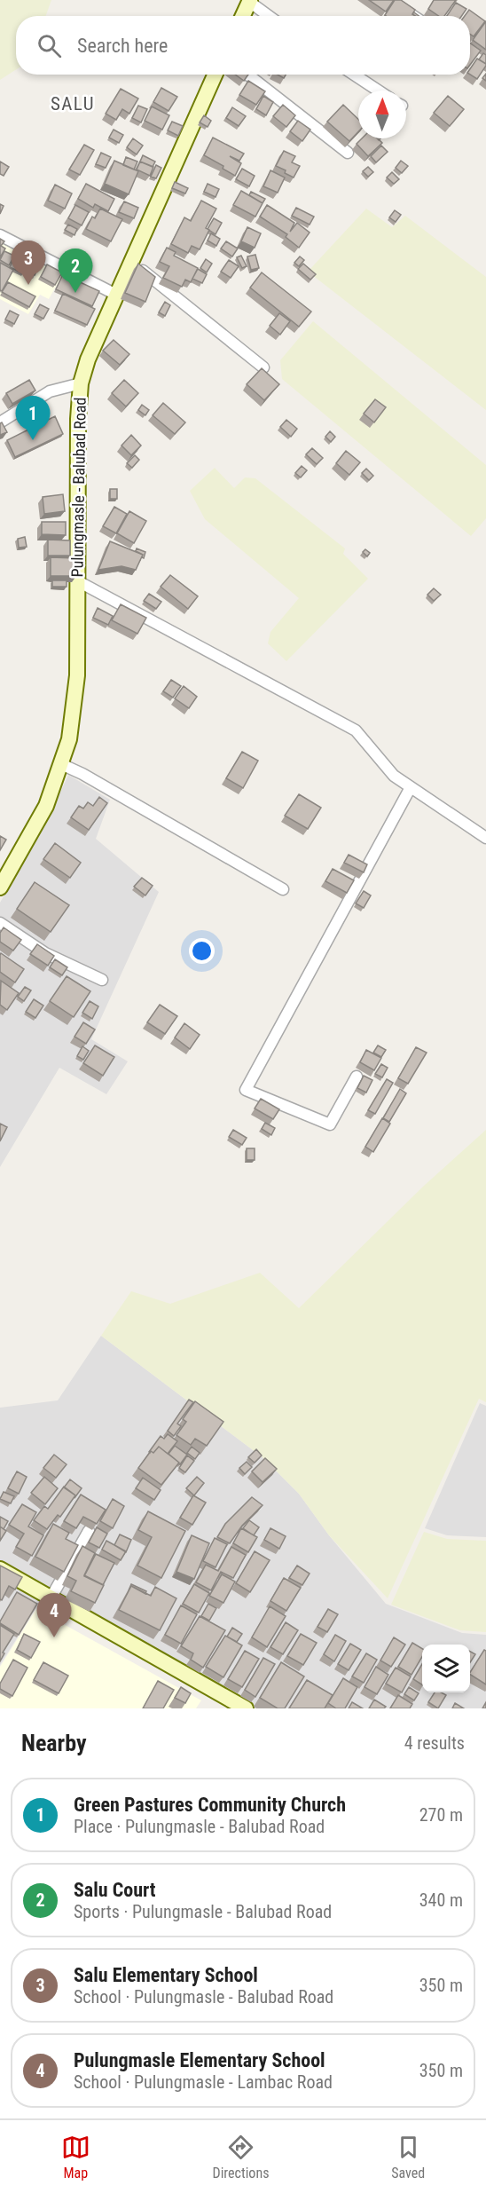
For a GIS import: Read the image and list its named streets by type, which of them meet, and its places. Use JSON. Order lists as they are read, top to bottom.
{
  "streets": {
    "street": ["Pulungmasle - Balubad Road"]
  },
  "districts": ["SALU"],
  "north": "top",
  "page": {
    "search": "Search here",
    "pins": [
      "3",
      "2",
      "1",
      "4"
    ],
    "heading": ["Nearby", "4 results"],
    "list": [
      {
        "mark": "1",
        "name": "Green Pastures Community Church",
        "note": "Place · Pulungmasle - Balubad Road",
        "value": "270 m"
      },
      {
        "mark": "2",
        "name": "Salu Court",
        "note": "Sports · Pulungmasle - Balubad Road",
        "value": "340 m"
      },
      {
        "mark": "3",
        "name": "Salu Elementary School",
        "note": "School · Pulungmasle - Balubad Road",
        "value": "350 m"
      },
      {
        "mark": "4",
        "name": "Pulungmasle Elementary School",
        "note": "School · Pulungmasle - Lambac Road",
        "value": "350 m"
      }
    ],
    "nav": ["Map", "Directions", "Saved"]
  }
}
